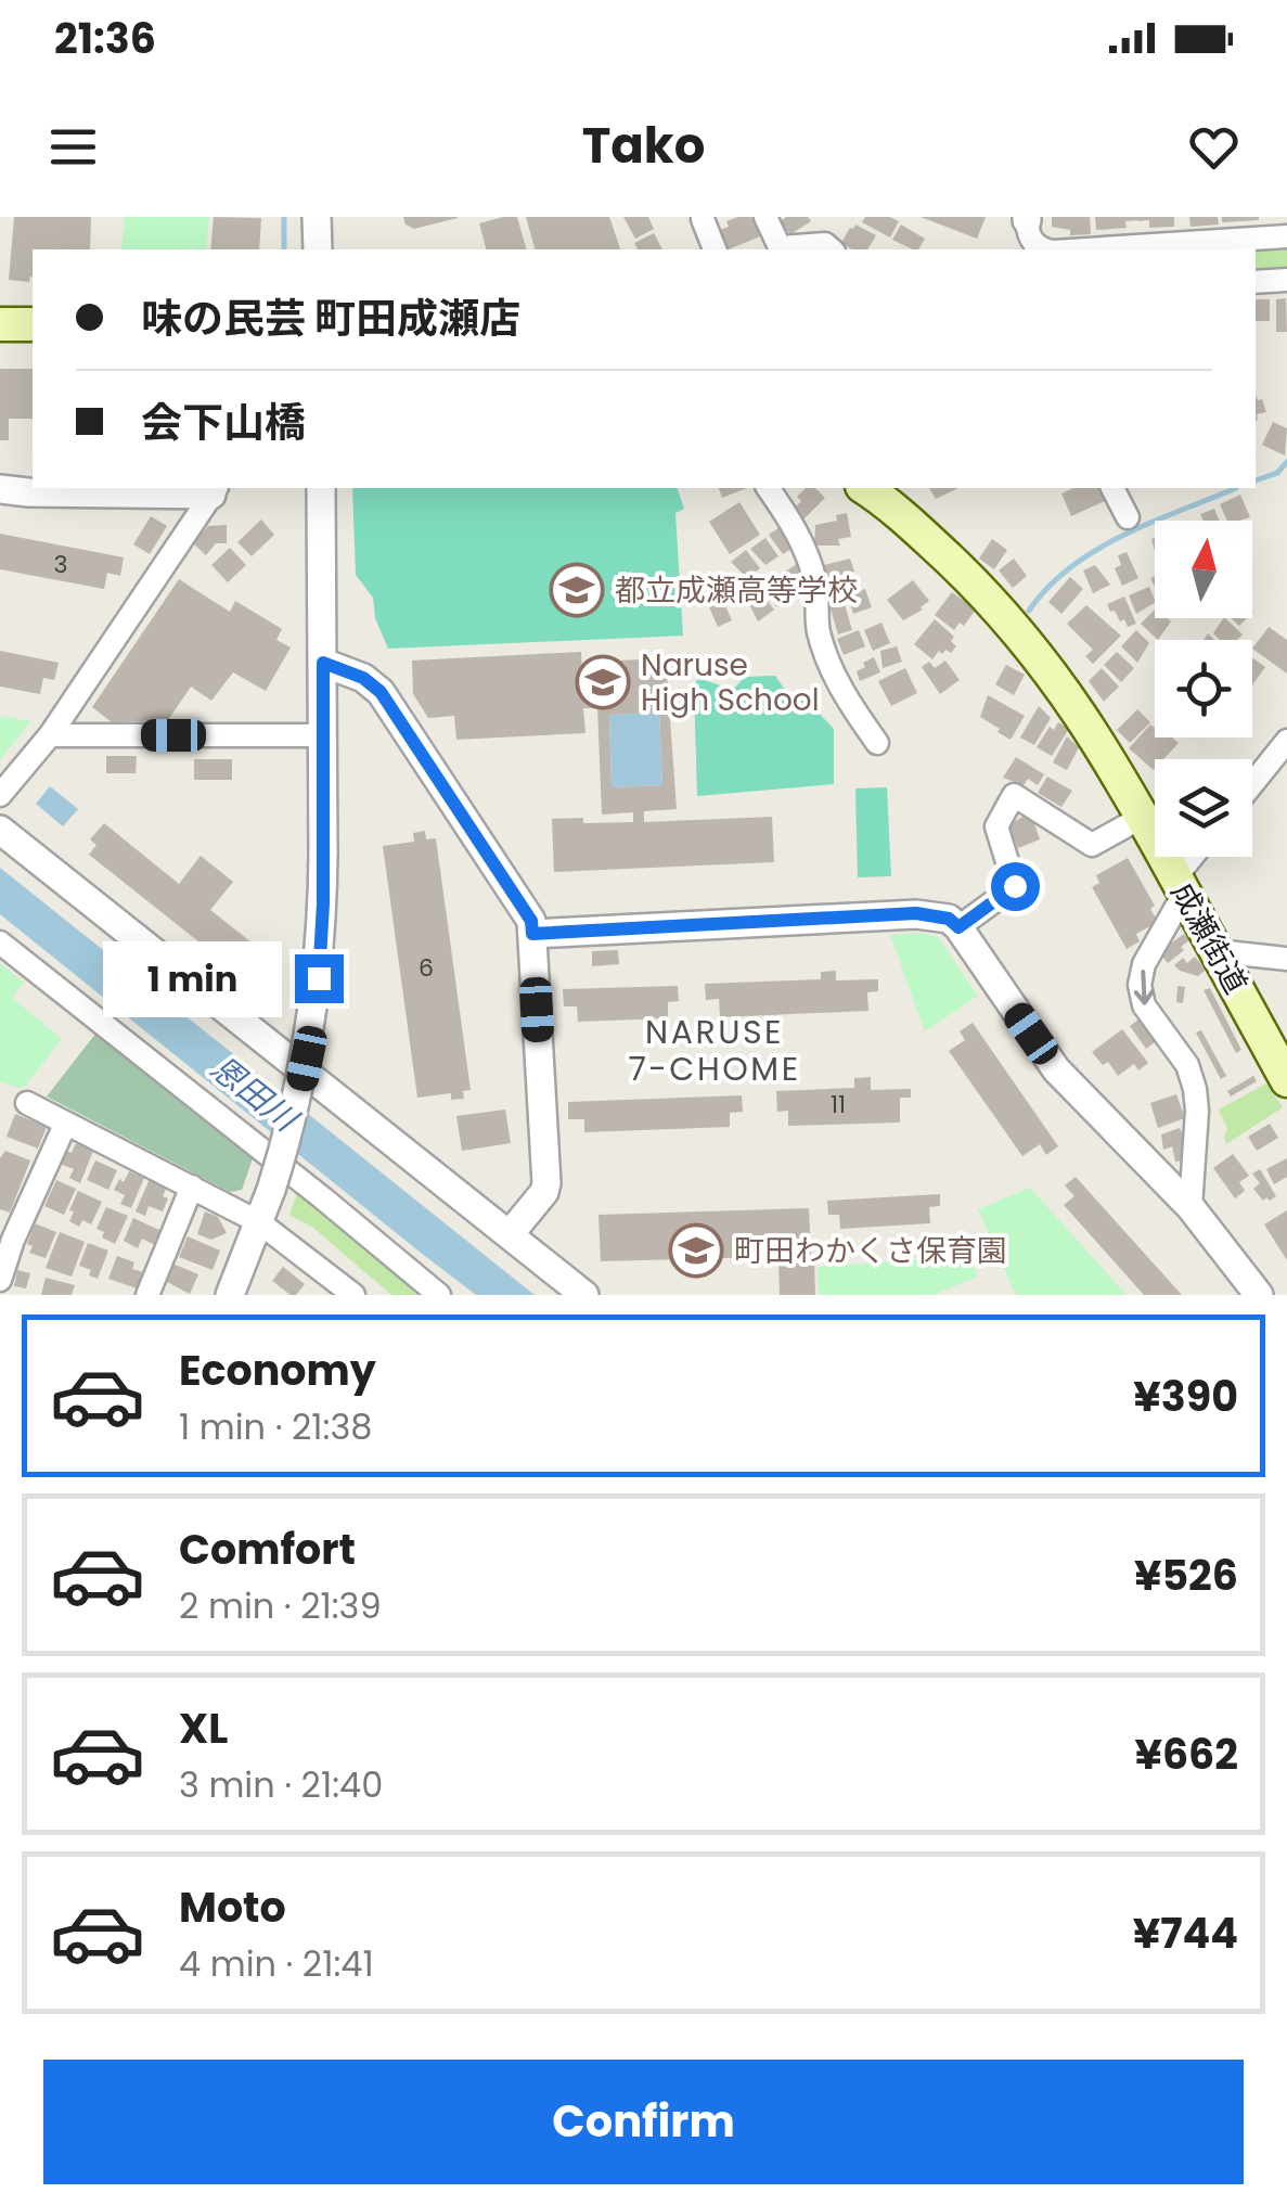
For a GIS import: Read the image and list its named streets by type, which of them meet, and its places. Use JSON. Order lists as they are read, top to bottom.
{
  "streets": {
    "main road": ["成瀬街道"]
  },
  "districts": ["NARUSE 7-CHOME"],
  "water": ["恩田川"],
  "places": {
    "school or university": ["都立成瀬高等学校", "Naruse High School", "町田わかくさ保育園"]
  },
  "house_numbers": ["3", "6", "11"],
  "north": "top",
  "page": {
    "status": "21:36",
    "header": "Tako",
    "banner": ["味の民芸 町田成瀬店", "会下山橋"],
    "bubble": "1 min",
    "list": [
      {
        "name": "Economy",
        "note": "1 min · 21:38",
        "value": "¥390"
      },
      {
        "name": "Comfort",
        "note": "2 min · 21:39",
        "value": "¥526"
      },
      {
        "name": "XL",
        "note": "3 min · 21:40",
        "value": "¥662"
      },
      {
        "name": "Moto",
        "note": "4 min · 21:41",
        "value": "¥744"
      }
    ],
    "buttons": "Confirm"
  }
}
